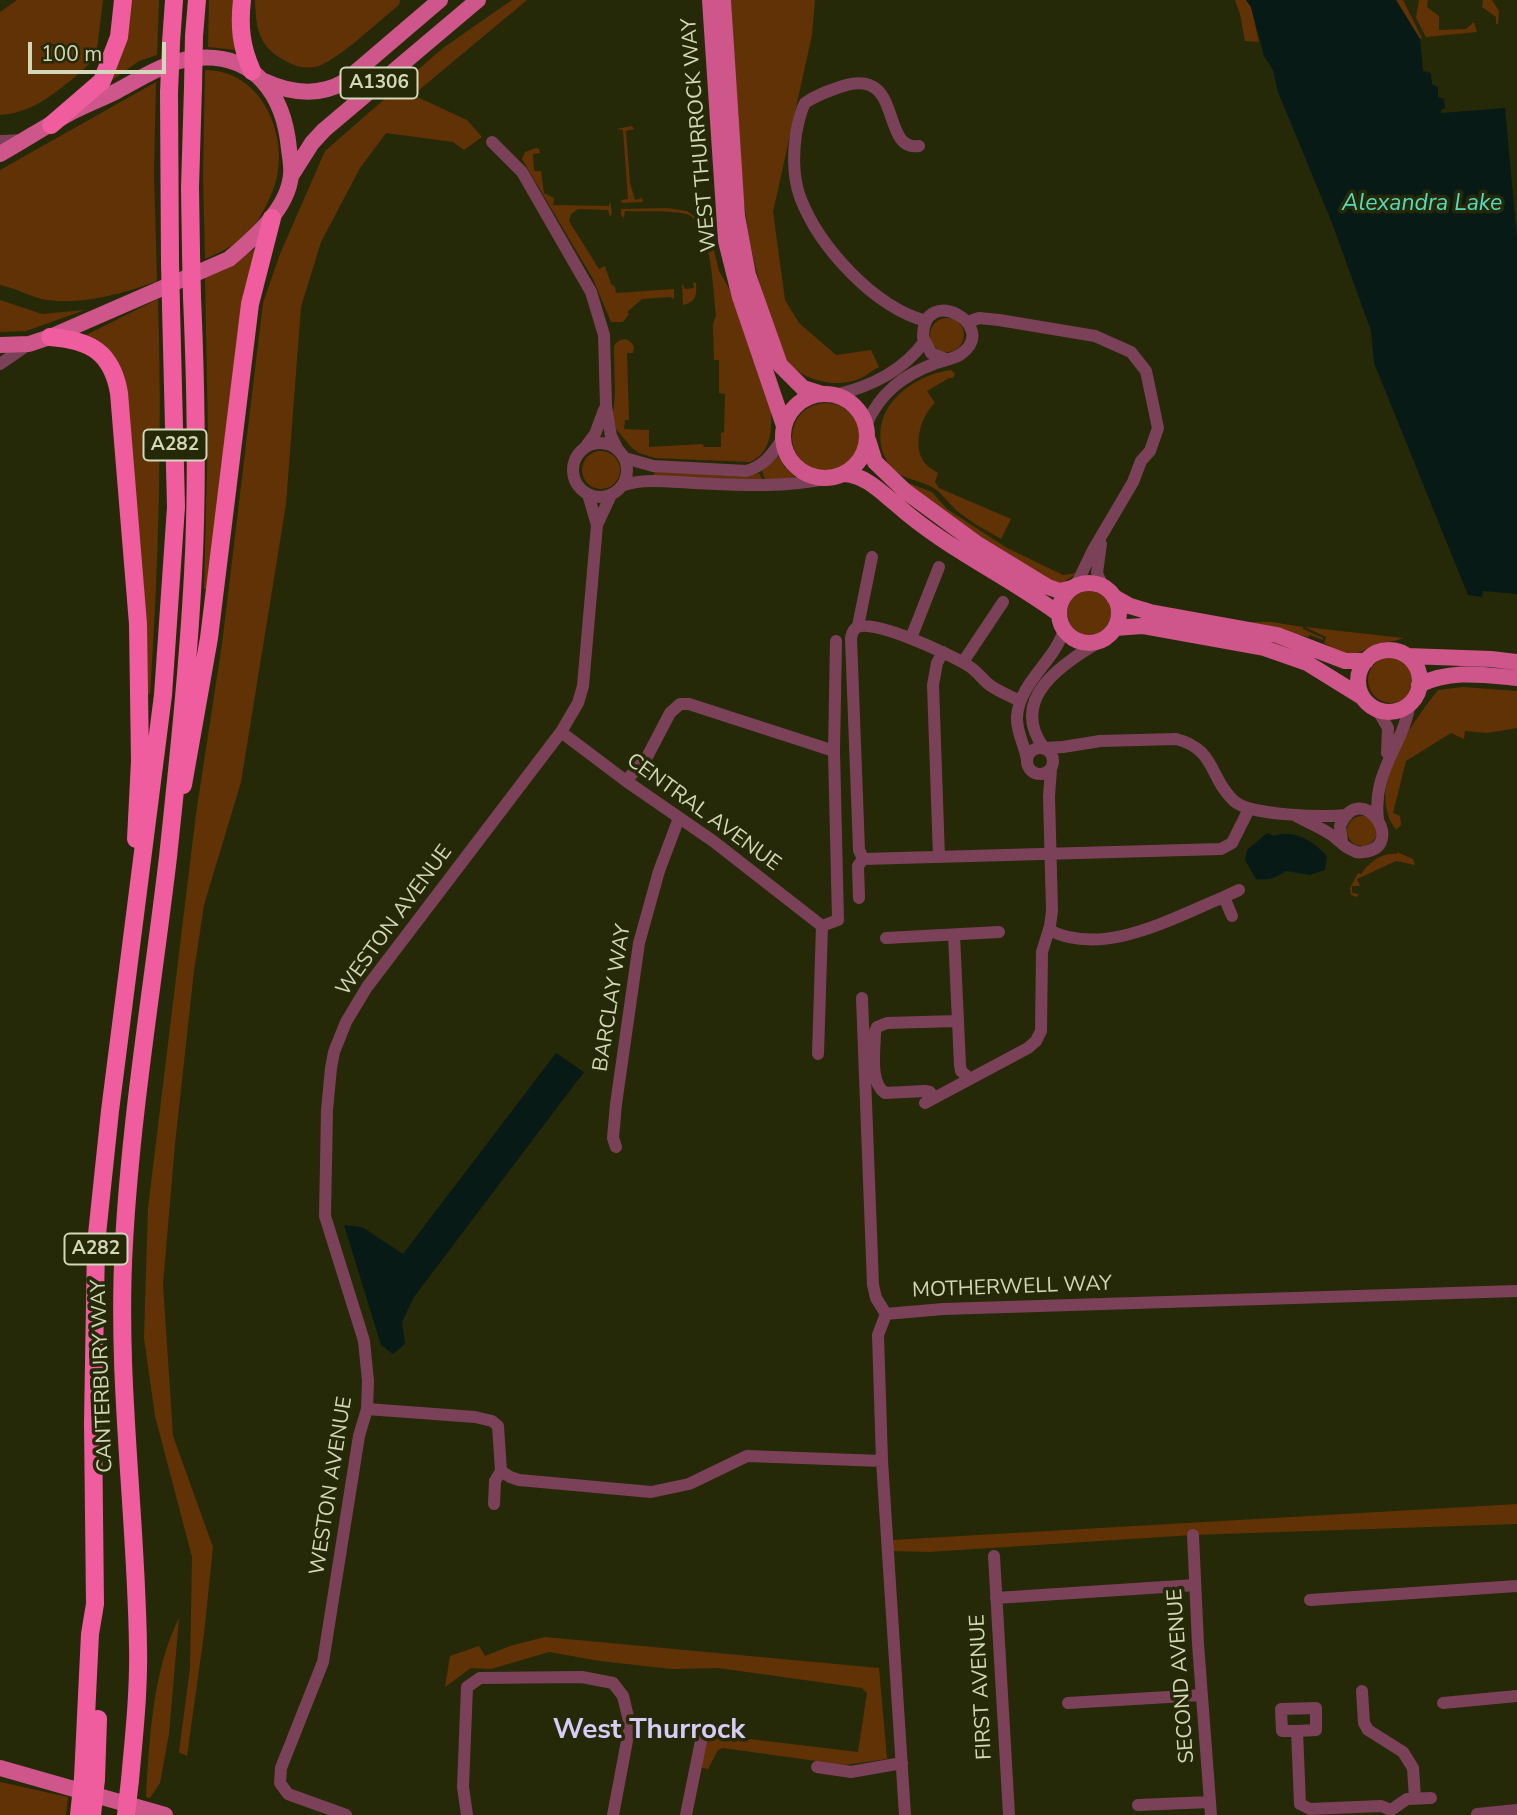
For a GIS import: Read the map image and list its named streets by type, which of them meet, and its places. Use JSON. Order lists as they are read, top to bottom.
{
  "streets": {
    "highway": ["A282", "CANTERBURY WAY"],
    "main road": ["A1306", "WEST THURROCK WAY"],
    "street": [
      "CENTRAL AVENUE",
      "WESTON AVENUE",
      "BARCLAY WAY",
      "MOTHERWELL WAY",
      "SECOND AVENUE",
      "FIRST AVENUE"
    ]
  },
  "crossings": [
    ["A282", "CANTERBURY WAY"],
    ["CENTRAL AVENUE", "WESTON AVENUE"],
    ["CENTRAL AVENUE", "BARCLAY WAY"]
  ],
  "districts": ["West Thurrock"],
  "water": ["Alexandra Lake"],
  "scale_bar": "100 m"
}
